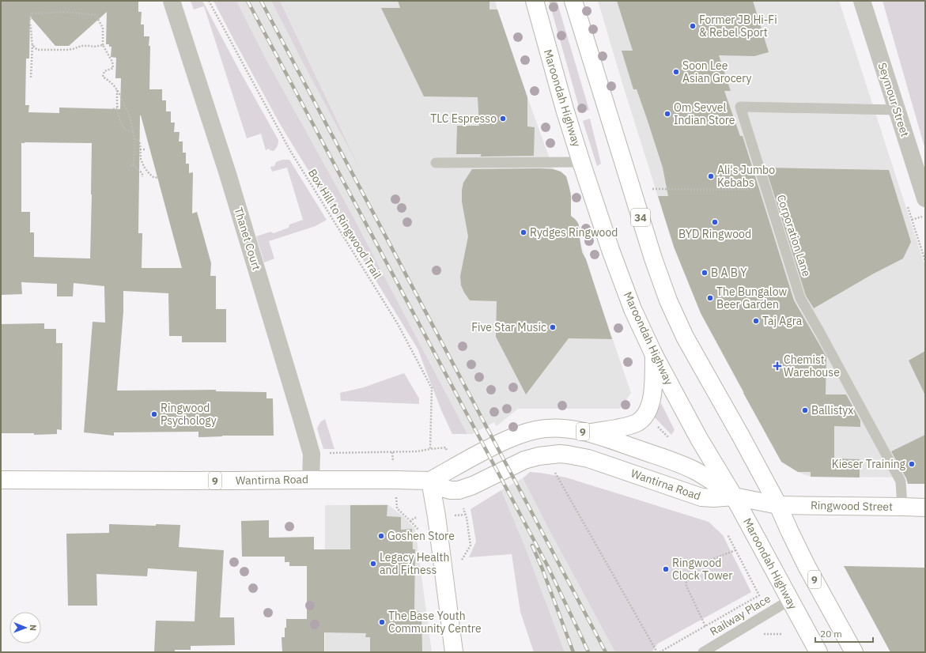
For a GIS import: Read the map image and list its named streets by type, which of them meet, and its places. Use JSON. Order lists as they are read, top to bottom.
{
  "streets": {
    "main road": [
      "Maroondah Highway",
      "34",
      "9",
      "Wantirna Road",
      "Ringwood Street"
    ],
    "street": ["Seymour Street", "Thanet Court"],
    "lane": ["Corporation Lane", "Railway Place"],
    "path": ["Box Hill to Ringwood Trail"]
  },
  "crossings": [
    ["Maroondah Highway", "9"],
    ["Maroondah Highway", "Wantirna Road"],
    ["Maroondah Highway", "Railway Place"],
    ["Seymour Street", "Corporation Lane"],
    ["34", "9"],
    ["34", "Ringwood Street"],
    ["Corporation Lane", "Ringwood Street"],
    ["Thanet Court", "Wantirna Road"],
    ["9", "Wantirna Road"],
    ["9", "Ringwood Street"]
  ],
  "places": {
    "other": [
      "Former JB Hi-Fi & Rebel Sport",
      "Soon Lee Asian Grocery",
      "Om Sevvel Indian Store",
      "TLC Espresso",
      "Ali's Jumbo Kebabs",
      "BYD Ringwood",
      "Rydges Ringwood",
      "B A B Y",
      "The Bungalow Beer Garden",
      "Taj Agra",
      "Five Star Music",
      "Ballistyx",
      "Ringwood Psychology",
      "Kieser Training",
      "Goshen Store",
      "Legacy Health and Fitness",
      "Ringwood Clock Tower",
      "The Base Youth Community Centre"
    ],
    "health": ["Chemist Warehouse"]
  },
  "scale_bar": "20 m",
  "north": "right"
}
